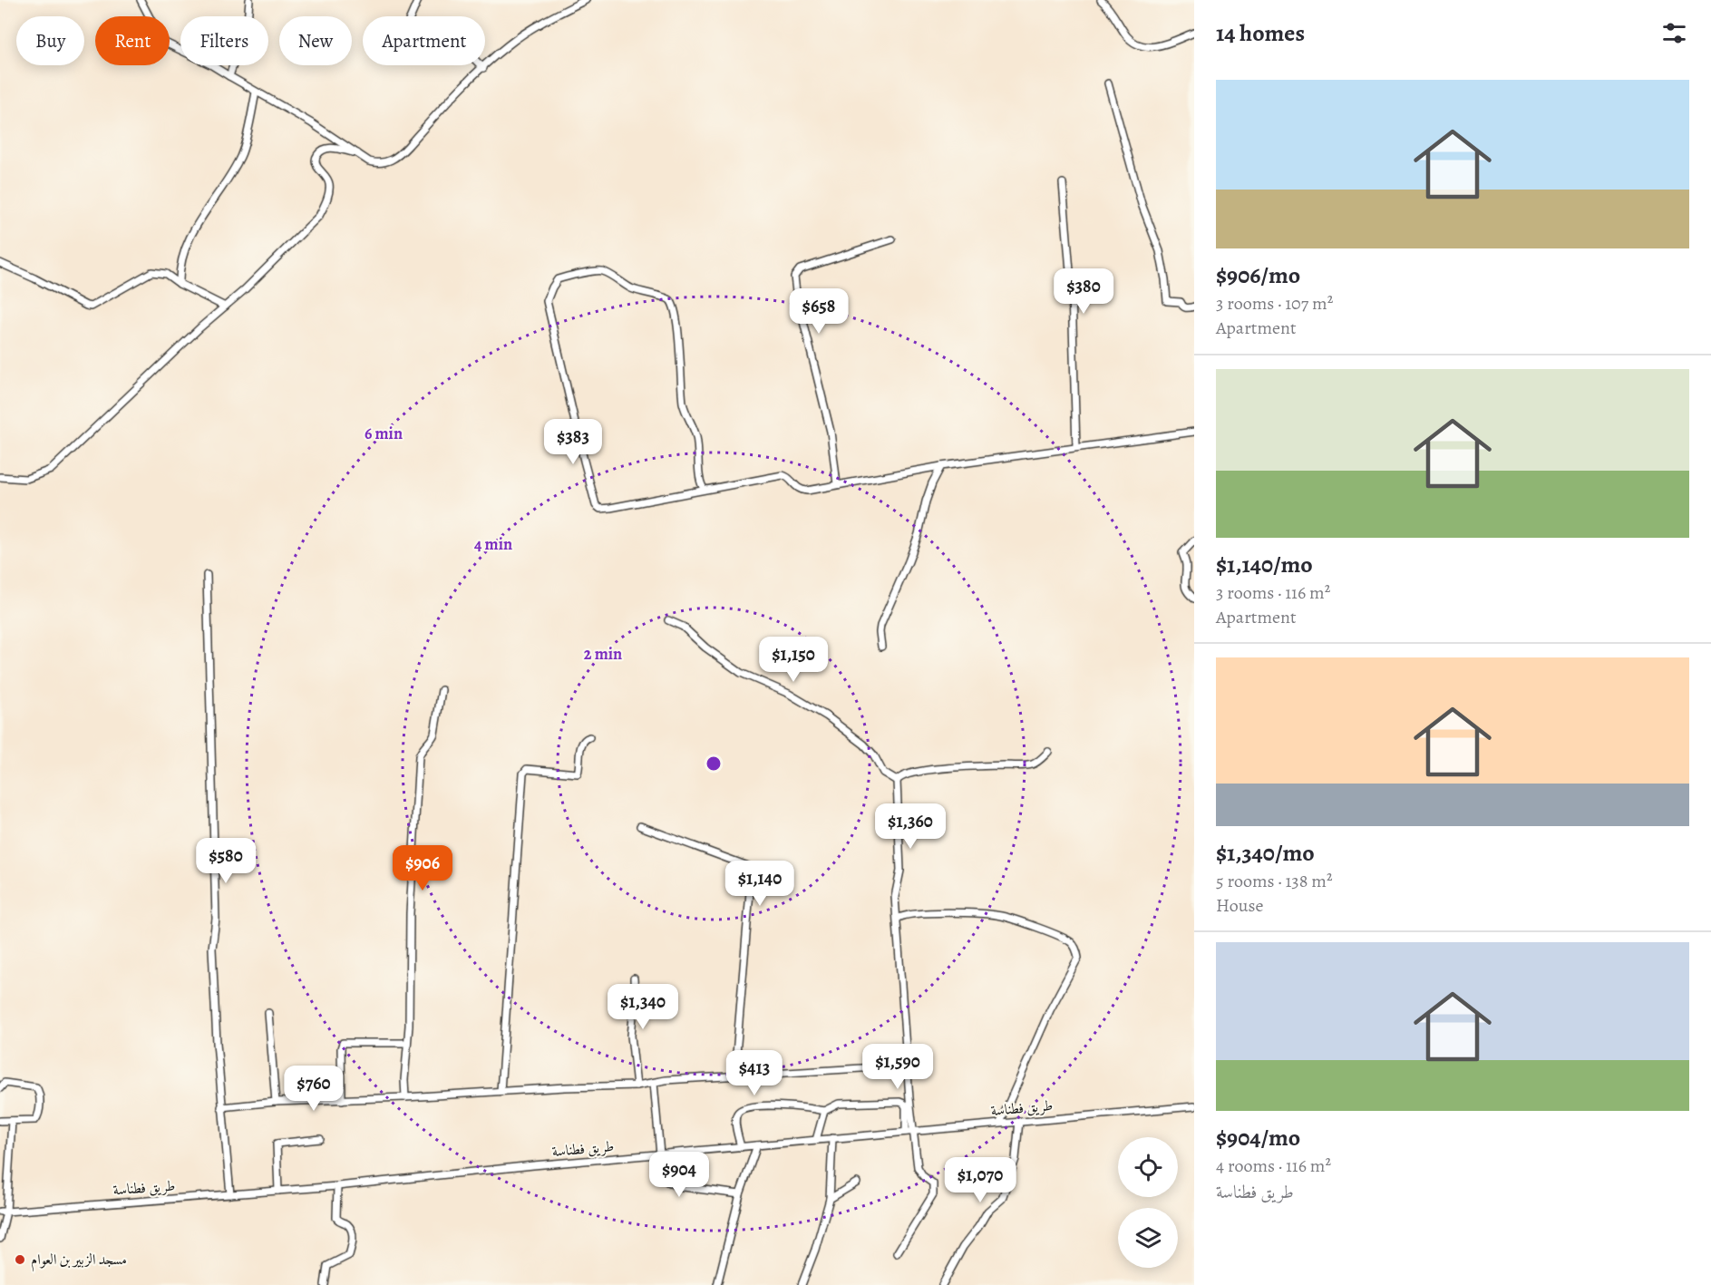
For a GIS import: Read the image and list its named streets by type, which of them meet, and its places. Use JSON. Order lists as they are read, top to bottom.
{
  "streets": {
    "street": ["طريق فطناسة"]
  },
  "places": ["مسجد الزبير بن العوام"],
  "page": {
    "heading": "14 homes",
    "chip": [
      "Buy",
      "Rent",
      "Filters",
      "New",
      "Apartment"
    ],
    "list": [
      {
        "name": "$906/mo",
        "note": "3 rooms · 107 m² · Apartment"
      },
      {
        "name": "$1,140/mo",
        "note": "3 rooms · 116 m² · Apartment"
      },
      {
        "name": "$1,340/mo",
        "note": "5 rooms · 138 m² · House"
      },
      {
        "name": "$904/mo",
        "note": "4 rooms · 116 m² · طريق فطناسة"
      }
    ],
    "price": [
      "$380",
      "$658",
      "$383",
      "$1,150",
      "$1,360",
      "$580",
      "$906",
      "$1,140",
      "$1,340",
      "$1,590",
      "$413",
      "$760",
      "$904",
      "$1,070"
    ]
  },
  "rings": ["6 min", "4 min", "2 min"]
}
